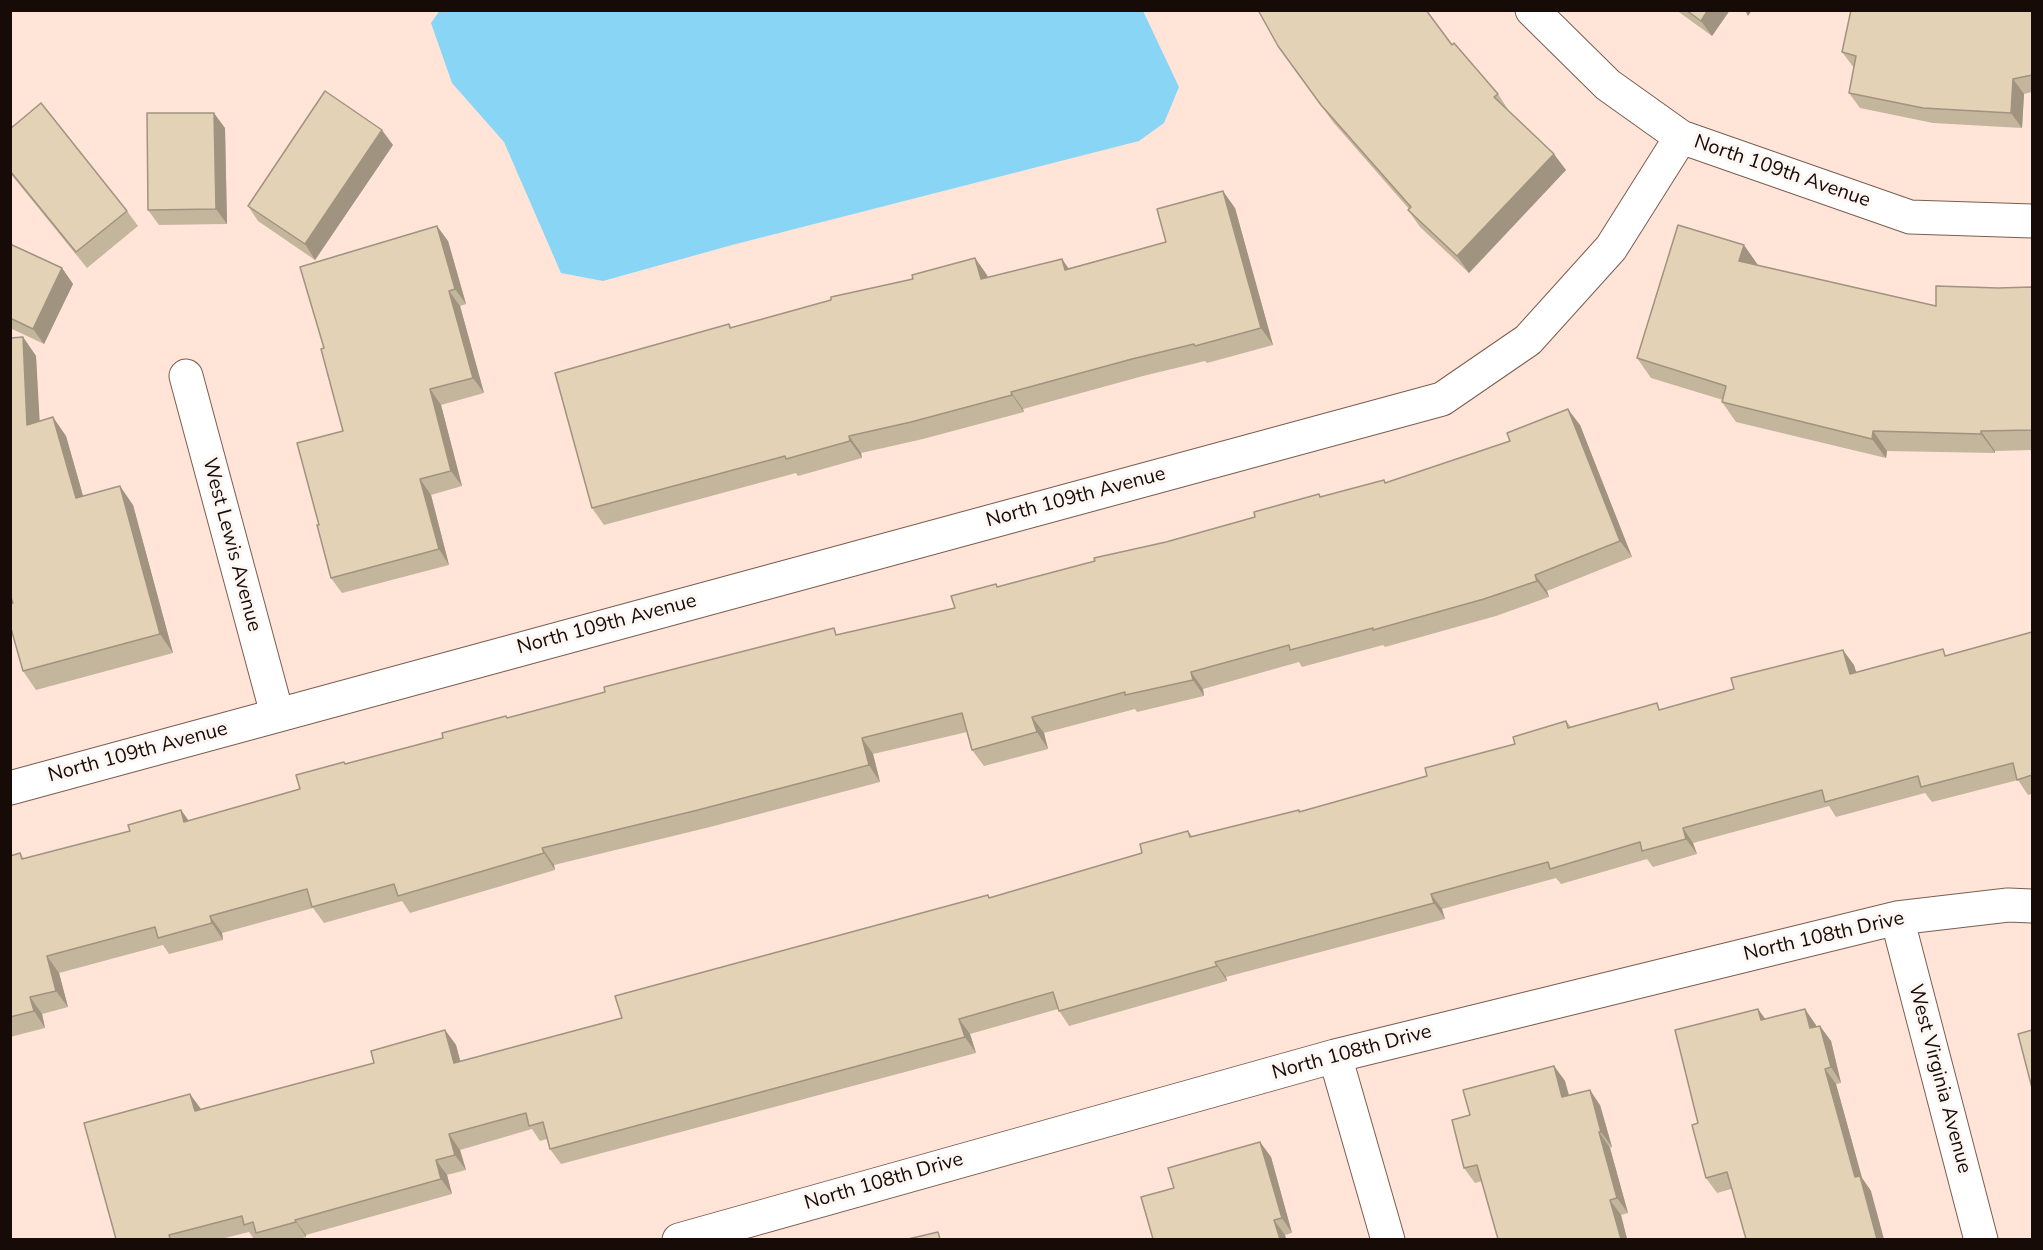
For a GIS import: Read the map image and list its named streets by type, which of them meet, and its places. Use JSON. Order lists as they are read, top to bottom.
{
  "streets": {
    "street": [
      "North 109th Avenue",
      "West Lewis Avenue",
      "North 108th Drive",
      "West Virginia Avenue"
    ]
  },
  "crossings": [
    ["North 109th Avenue", "West Lewis Avenue"],
    ["North 108th Drive", "West Virginia Avenue"]
  ]
}
